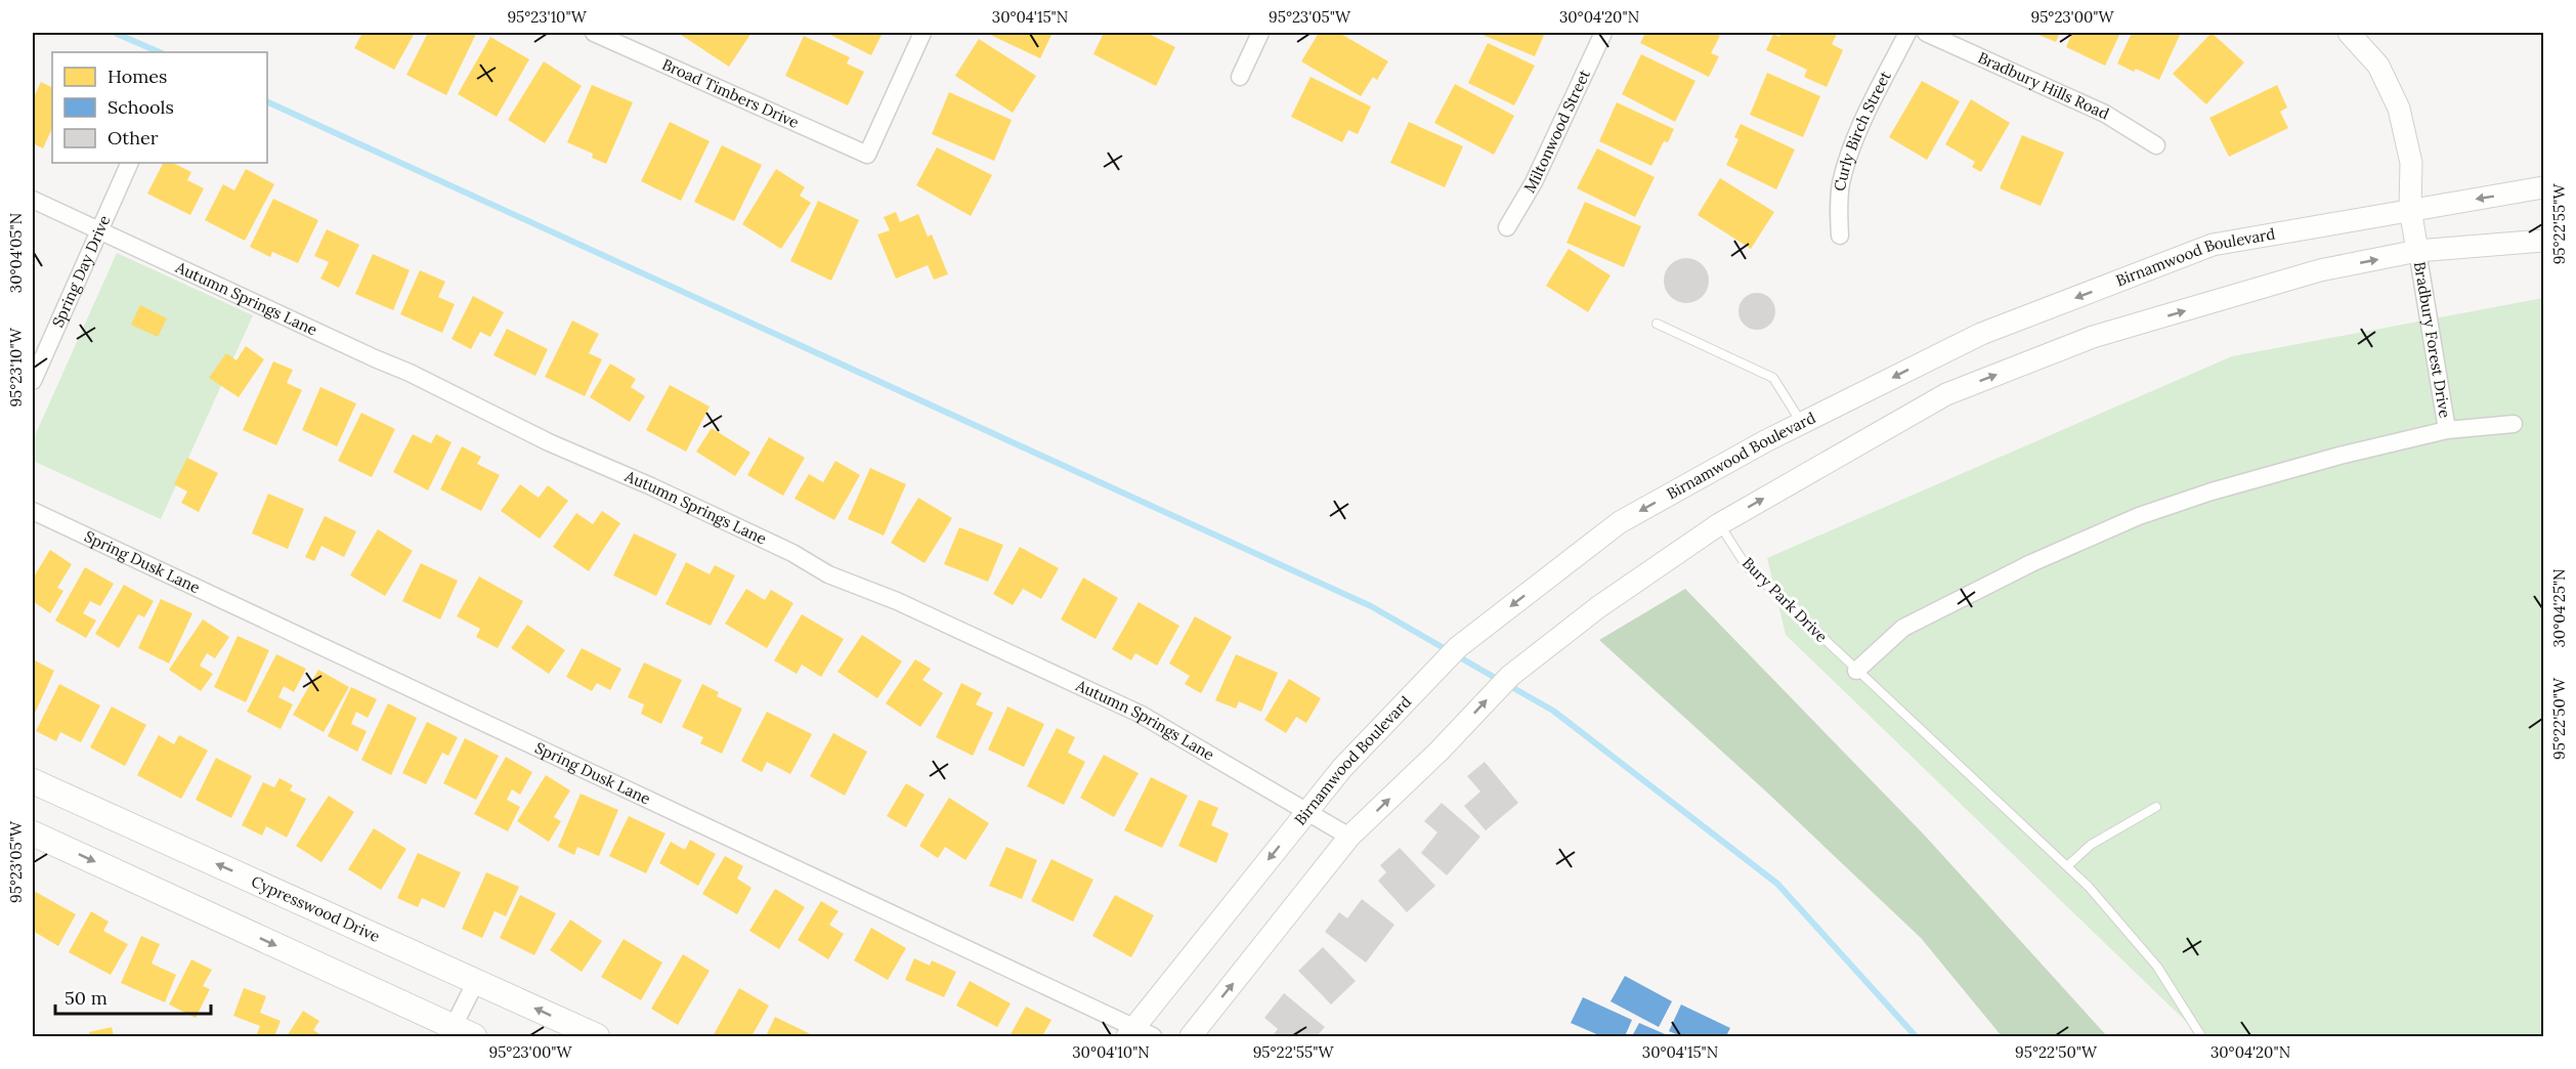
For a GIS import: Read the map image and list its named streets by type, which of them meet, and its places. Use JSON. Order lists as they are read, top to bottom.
{
  "streets": {
    "main road": ["Cypresswood Drive"],
    "street": [
      "Bradbury Hills Road",
      "Broad Timbers Drive",
      "Miltonwood Street",
      "Curly Birch Street",
      "Birnamwood Boulevard",
      "Spring Day Drive",
      "Autumn Springs Lane",
      "Bradbury Forest Drive",
      "Spring Dusk Lane"
    ],
    "lane": ["Bury Park Drive"]
  },
  "crossings": [
    ["Birnamwood Boulevard", "Autumn Springs Lane"],
    ["Birnamwood Boulevard", "Spring Dusk Lane"],
    ["Spring Day Drive", "Autumn Springs Lane"]
  ],
  "legend": ["Homes", "Schools", "Other"],
  "scale_bar": "50 m",
  "coordinates": [
    "95°23'10\"W",
    "30°04'15\"N",
    "95°23'05\"W",
    "30°04'20\"N",
    "95°23'00\"W",
    "95°22'55\"W",
    "30°04'05\"N",
    "30°04'25\"N",
    "95°22'50\"W",
    "30°04'10\"N"
  ]
}
